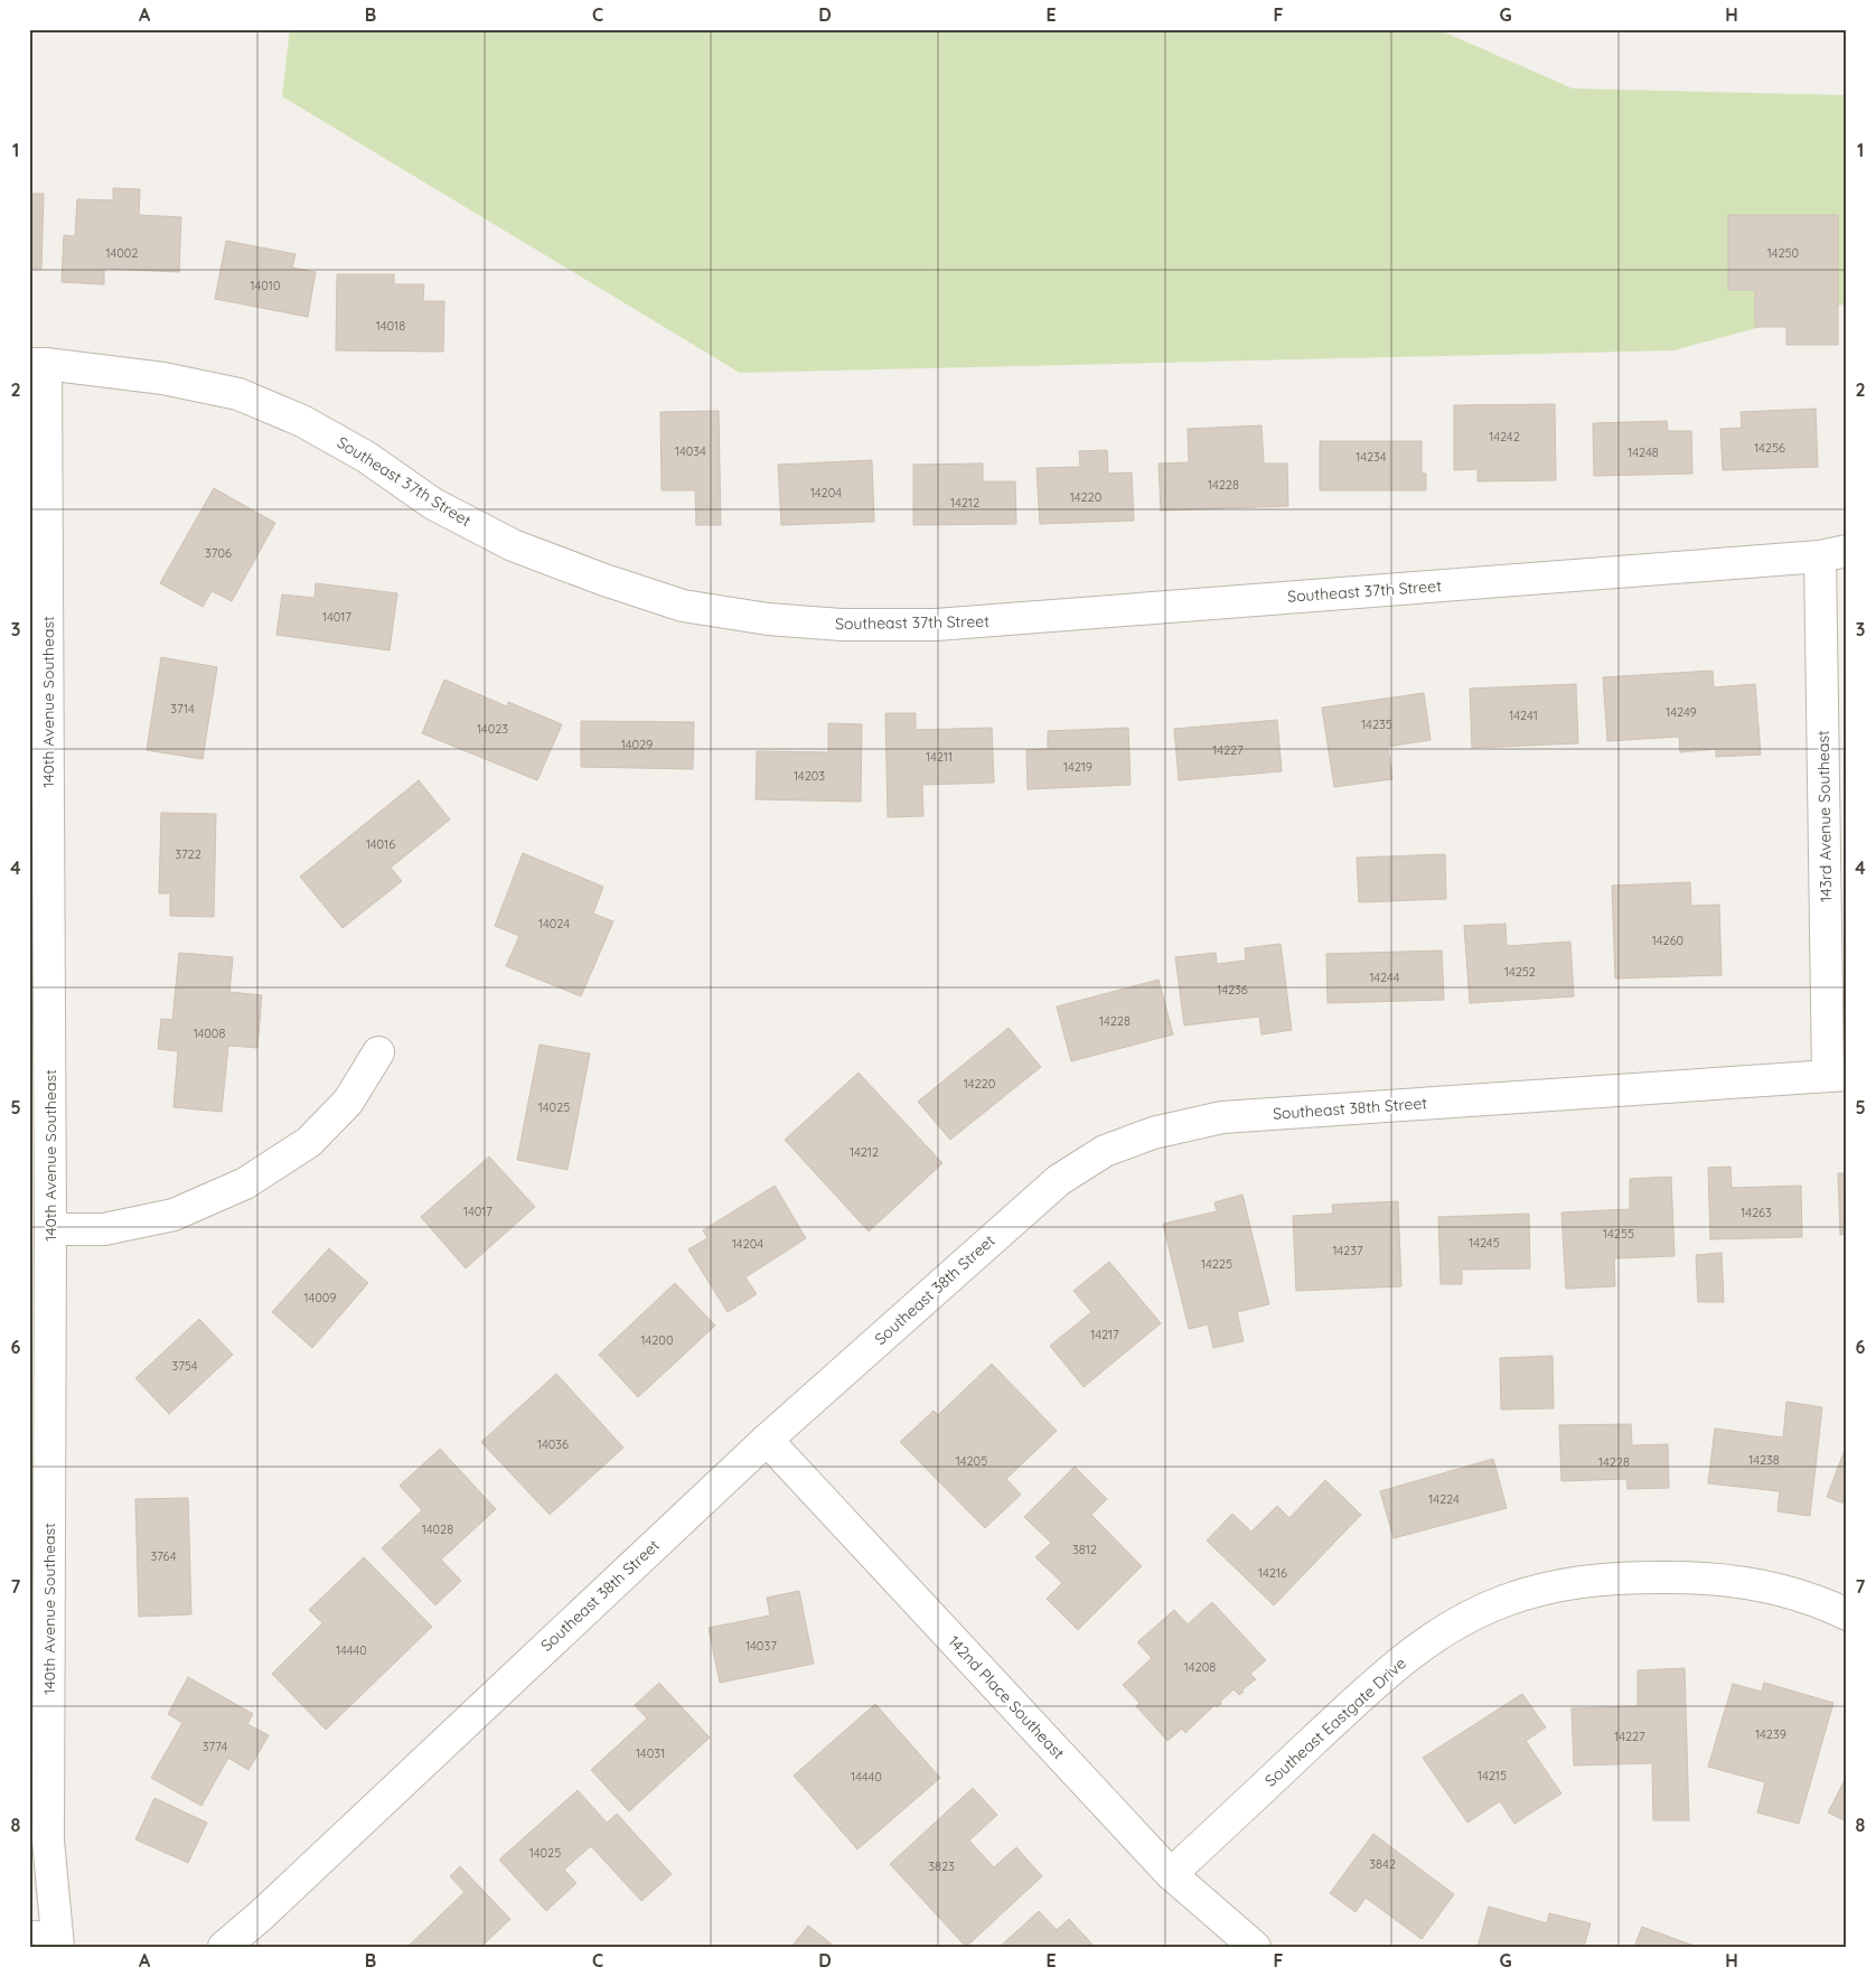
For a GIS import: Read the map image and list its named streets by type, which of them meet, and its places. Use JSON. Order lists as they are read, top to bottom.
{
  "streets": {
    "street": [
      "Southeast 37th Street",
      "140th Avenue Southeast",
      "143rd Avenue Southeast",
      "Southeast 38th Street",
      "142nd Place Southeast",
      "Southeast Eastgate Drive"
    ]
  },
  "crossings": [
    ["Southeast 37th Street", "140th Avenue Southeast"],
    ["Southeast 37th Street", "143rd Avenue Southeast"],
    ["143rd Avenue Southeast", "Southeast 38th Street"],
    ["Southeast 38th Street", "142nd Place Southeast"],
    ["142nd Place Southeast", "Southeast Eastgate Drive"]
  ],
  "house_numbers": [
    "14002",
    "14250",
    "14010",
    "14018",
    "14242",
    "14256",
    "14034",
    "14248",
    "14234",
    "14228",
    "14204",
    "14220",
    "14212",
    "3706",
    "14017",
    "3714",
    "14249",
    "14241",
    "14235",
    "14023",
    "14029",
    "14227",
    "14211",
    "14219",
    "14203",
    "14016",
    "3722",
    "14024",
    "14260",
    "14252",
    "14244",
    "14236",
    "14228",
    "14008",
    "14220",
    "14025",
    "14212",
    "14017",
    "14263",
    "14255",
    "14245",
    "14204",
    "14237",
    "14225",
    "14009",
    "14217",
    "14200",
    "3754",
    "14036",
    "14238",
    "14205",
    "14228",
    "14224",
    "14028",
    "3812",
    "3764",
    "14216",
    "14037",
    "14440",
    "14208",
    "14239",
    "14227",
    "3774",
    "14031",
    "14215",
    "14440",
    "14025",
    "3842",
    "3823"
  ],
  "grid": {
    "columns": [
      "A",
      "B",
      "C",
      "D",
      "E",
      "F",
      "G",
      "H"
    ],
    "rows": [
      "1",
      "2",
      "3",
      "4",
      "5",
      "6",
      "7",
      "8"
    ]
  }
}
